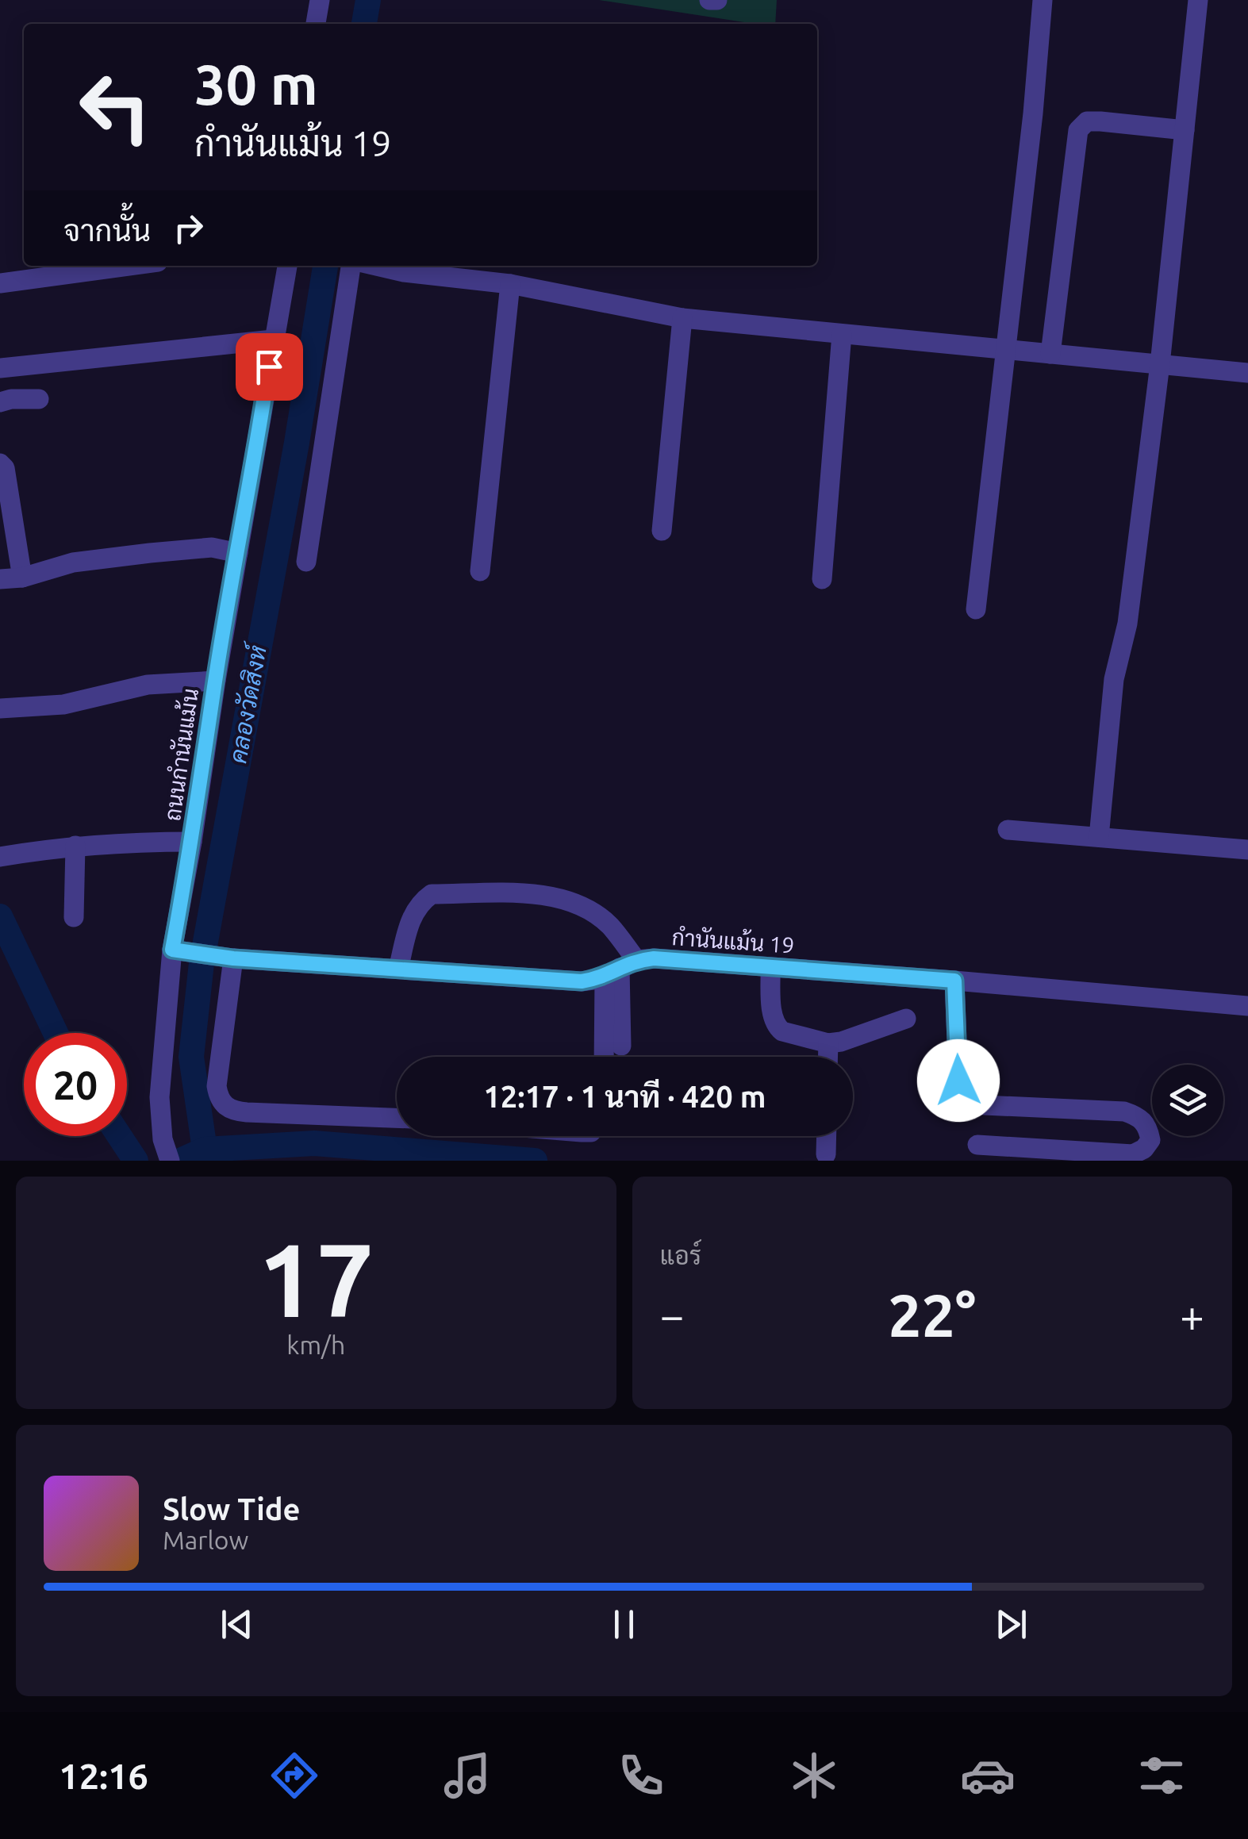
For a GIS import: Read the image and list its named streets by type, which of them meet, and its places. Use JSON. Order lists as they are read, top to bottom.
{
  "streets": {
    "street": ["ถนนกำนันแม้น", "กำนันแม้น 19"]
  },
  "crossings": [
    ["ถนนกำนันแม้น", "กำนันแม้น 19"]
  ],
  "water": ["คลองวัดสิงห์"],
  "page": {
    "turn": ["30 m", "กำนันแม้น 19"],
    "then": "จากนั้น",
    "limit": "20",
    "trip": "12:17 · 1 นาที · 420 m",
    "tile": [
      ["17", "km/h"],
      "แอร์"
    ],
    "heat": ["−", "22°", "+"],
    "song": ["Slow Tide", "Marlow"],
    "tabs": "12:16"
  }
}
